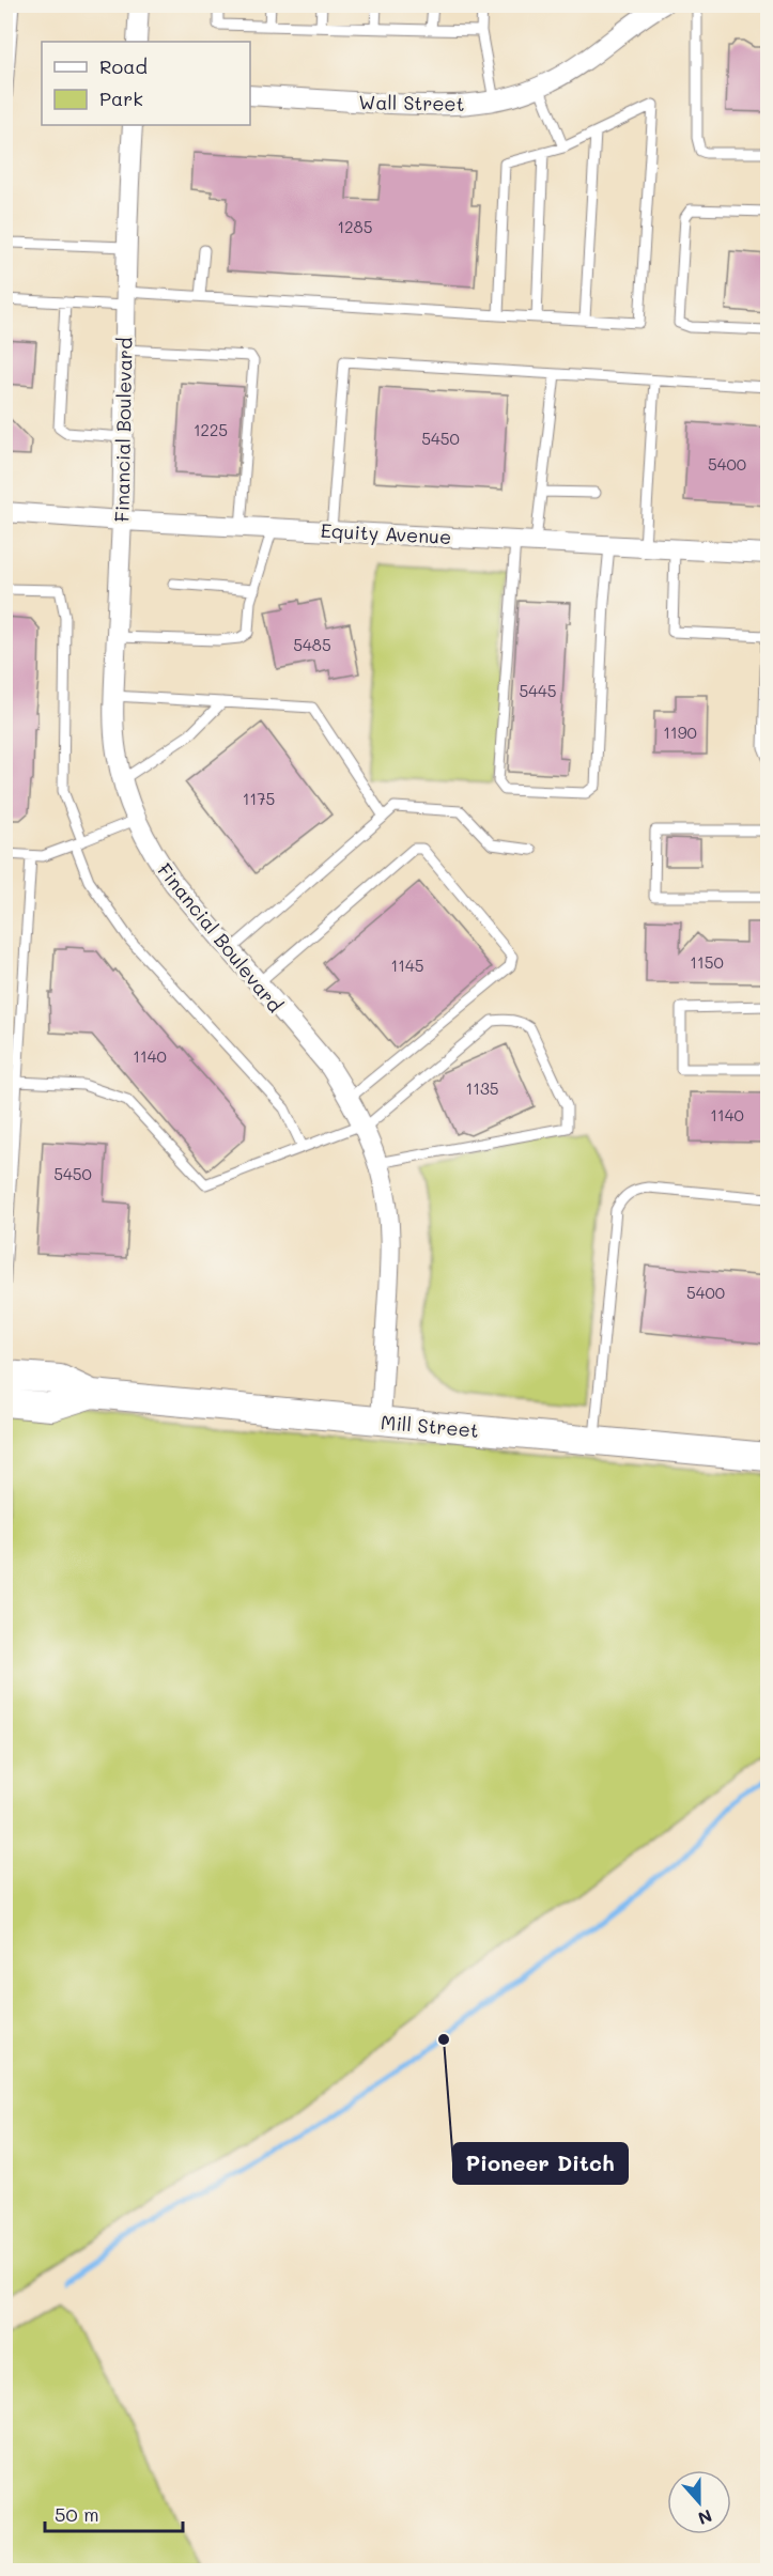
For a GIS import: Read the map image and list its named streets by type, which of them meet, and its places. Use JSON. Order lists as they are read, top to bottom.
{
  "streets": {
    "main road": ["Mill Street"],
    "street": ["Wall Street", "Financial Boulevard", "Equity Avenue"]
  },
  "crossings": [
    ["Financial Boulevard", "Equity Avenue"],
    ["Financial Boulevard", "Mill Street"]
  ],
  "places": ["Pioneer Ditch"],
  "house_numbers": [
    "1285",
    "1225",
    "5450",
    "5400",
    "5485",
    "5445",
    "1190",
    "1175",
    "1150",
    "1145",
    "1140",
    "1135",
    "1140",
    "5450",
    "5400"
  ],
  "legend": ["Road", "Park"],
  "scale_bar": "50 m",
  "north": "bottom"
}
